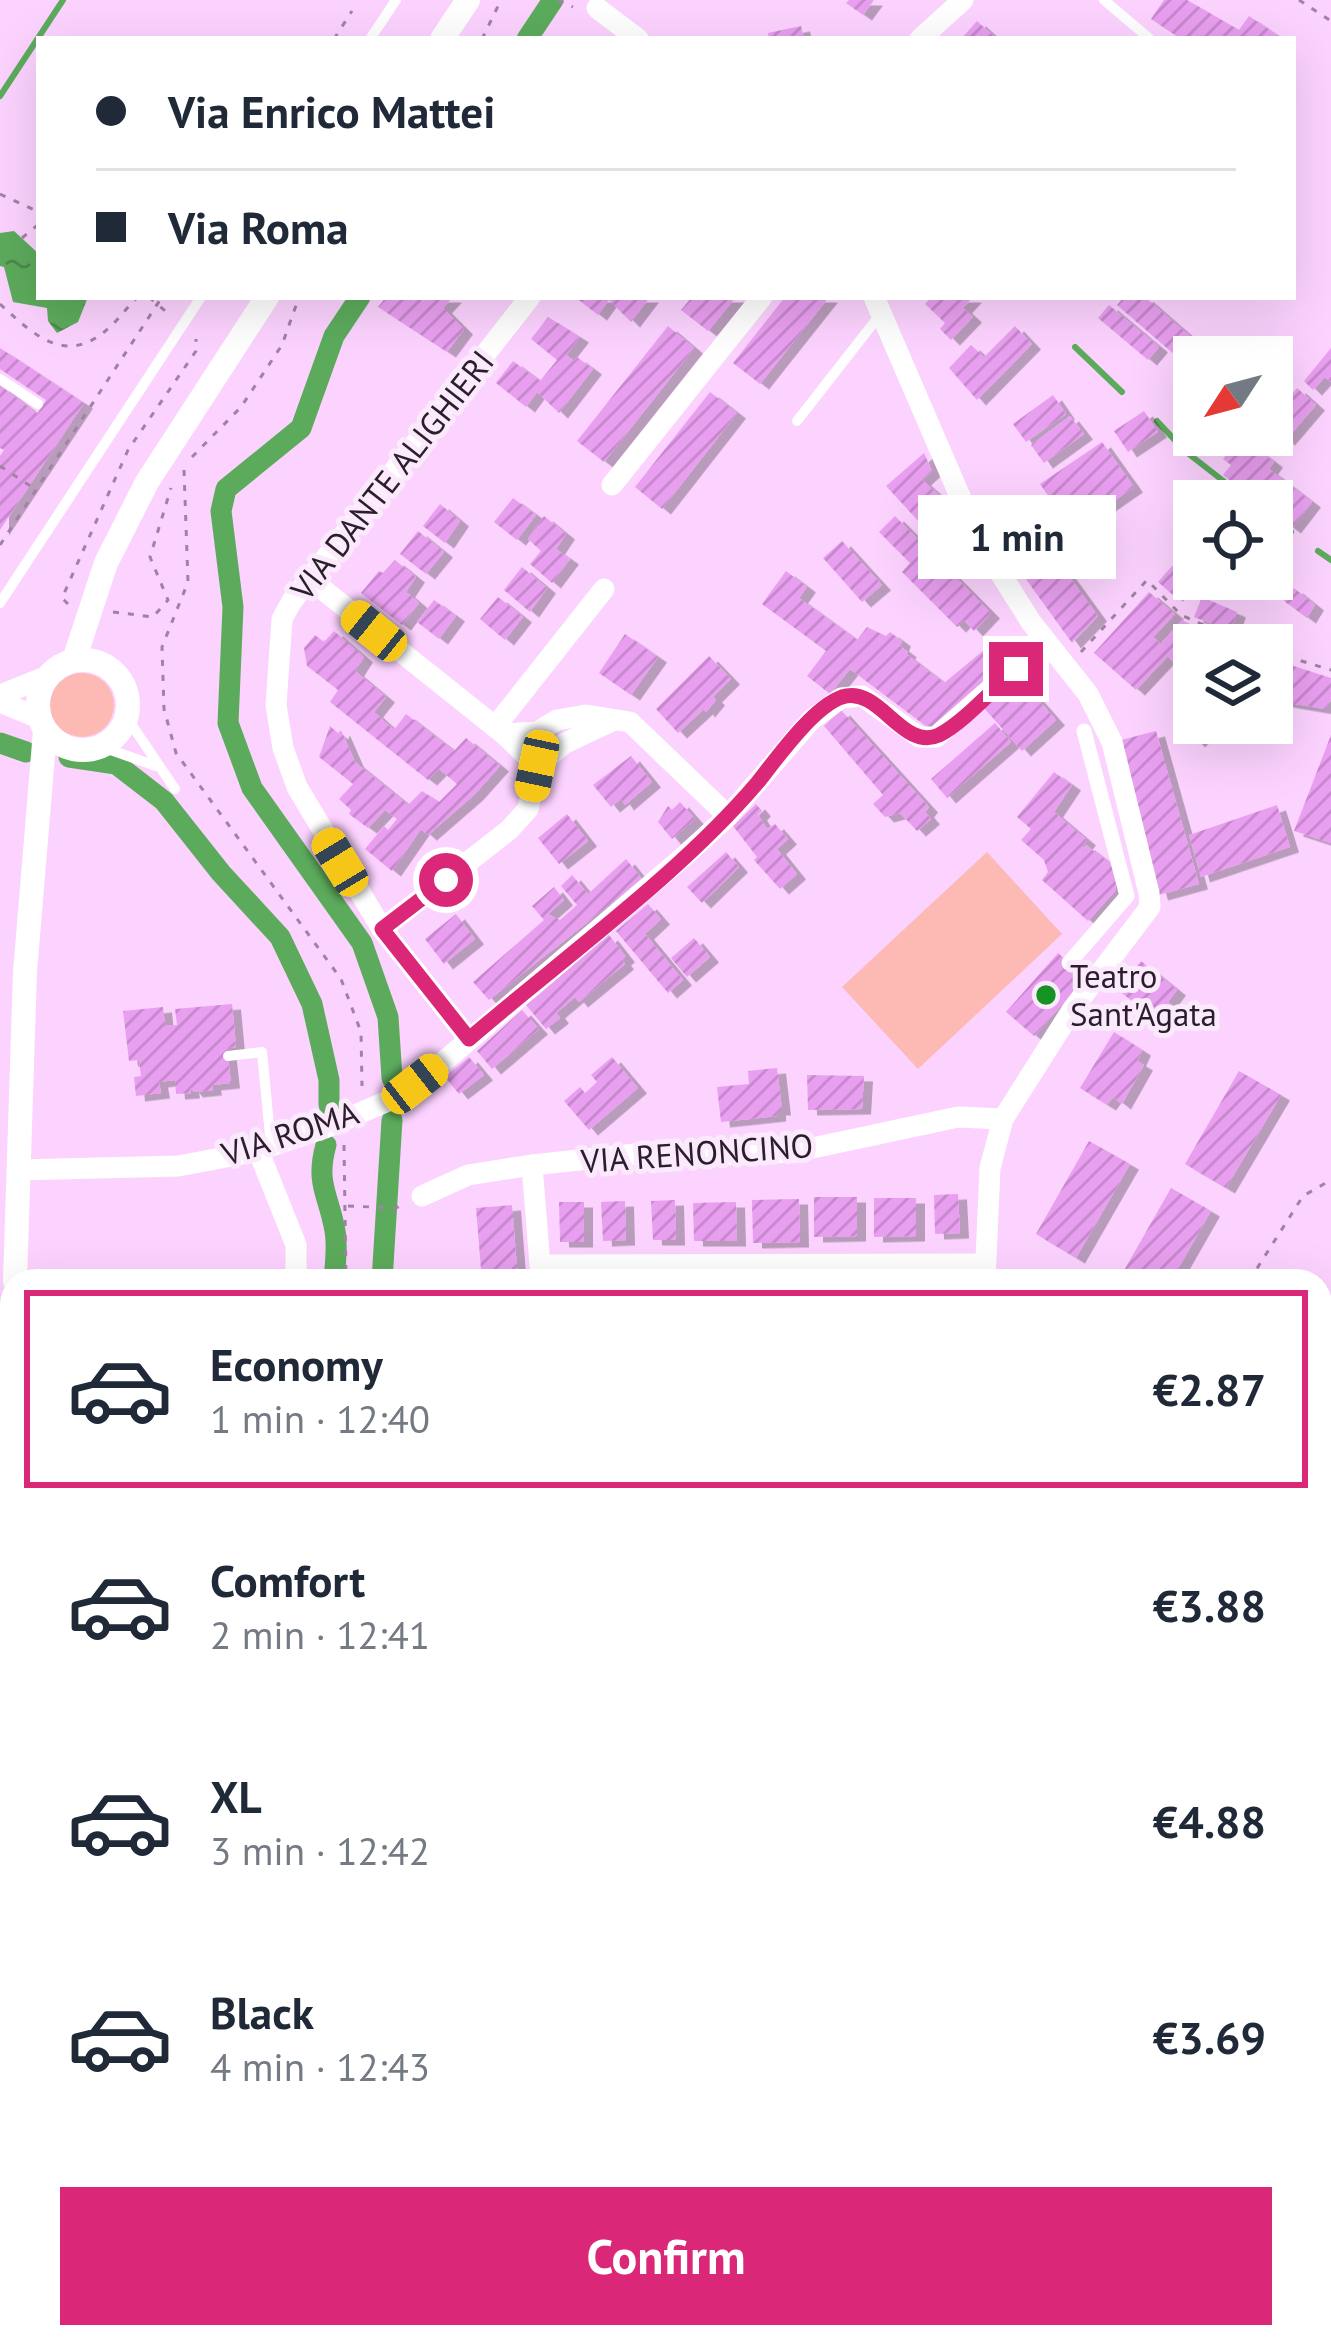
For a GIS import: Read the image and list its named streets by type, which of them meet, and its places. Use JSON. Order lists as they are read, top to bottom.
{
  "streets": {
    "street": ["VIA DANTE ALIGHIERI", "VIA ROMA", "VIA RENONCINO"]
  },
  "crossings": [
    ["VIA DANTE ALIGHIERI", "VIA ROMA"]
  ],
  "places": ["Teatro Sant'Agata"],
  "north": "bottom left",
  "page": {
    "banner": ["Via Enrico Mattei", "Via Roma"],
    "bubble": "1 min",
    "list": [
      {
        "name": "Economy",
        "note": "1 min · 12:40",
        "value": "€2.87"
      },
      {
        "name": "Comfort",
        "note": "2 min · 12:41",
        "value": "€3.88"
      },
      {
        "name": "XL",
        "note": "3 min · 12:42",
        "value": "€4.88"
      },
      {
        "name": "Black",
        "note": "4 min · 12:43",
        "value": "€3.69"
      }
    ],
    "buttons": "Confirm"
  }
}
